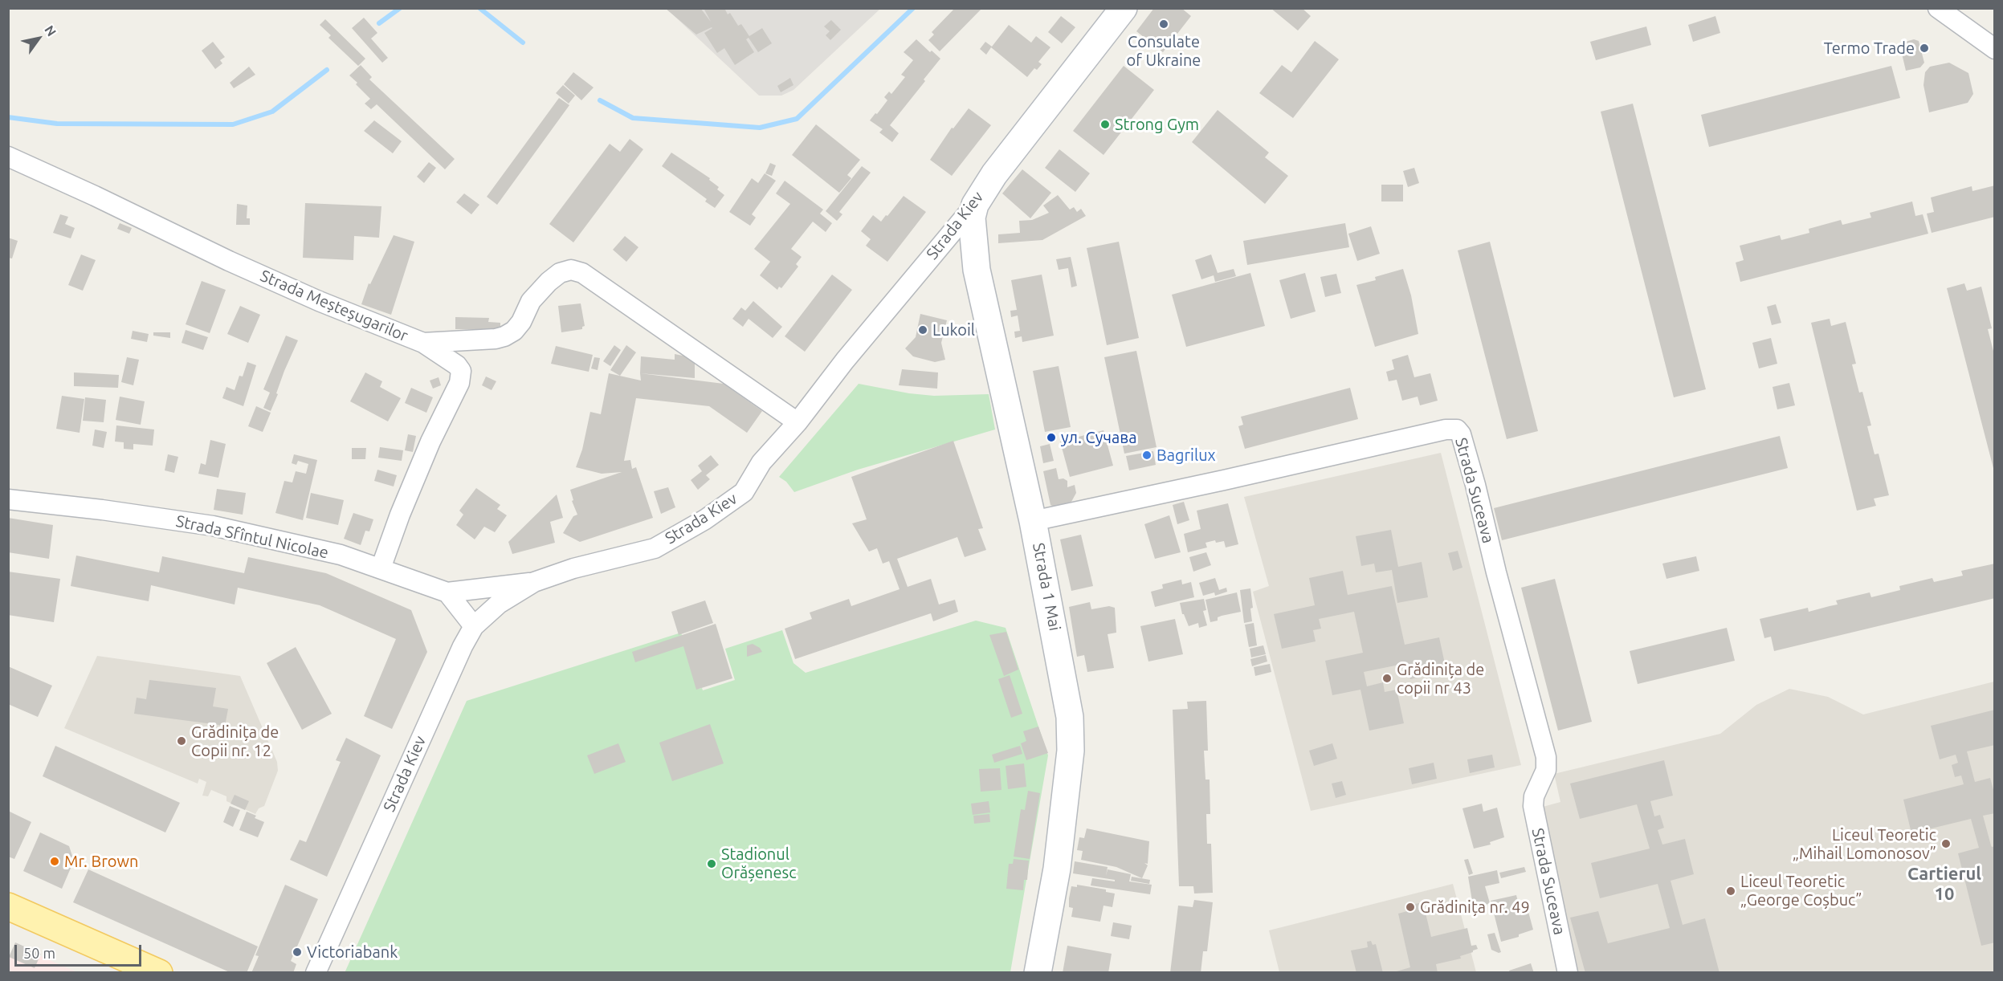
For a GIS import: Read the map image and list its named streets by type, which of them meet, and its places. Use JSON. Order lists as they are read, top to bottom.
{
  "streets": {
    "main road": ["Strada Kiev", "Strada 1 Mai"],
    "street": ["Strada Meșteșugarilor", "Strada Suceava", "Strada Sfîntul Nicolae"]
  },
  "crossings": [
    ["Strada Kiev", "Strada 1 Mai"],
    ["Strada Meșteșugarilor", "Strada Sfîntul Nicolae"],
    ["Strada Suceava", "Strada 1 Mai"]
  ],
  "districts": ["Cartierul 10"],
  "places": [
    "Consulate of Ukraine",
    "Termo Trade",
    "Strong Gym",
    "Lukoil",
    "ул. Сучава",
    "Bagrilux",
    "Grădinița de copii nr 43",
    "Grădinița de Copii nr. 12",
    "Liceul Teoretic „Mihail Lomonosov”",
    "Mr. Brown",
    "Stadionul Orășenesc",
    "Liceul Teoretic „George Coșbuc”",
    "Grădinița nr. 49",
    "Victoriabank"
  ],
  "scale_bar": "50 m",
  "north": "top right"
}
